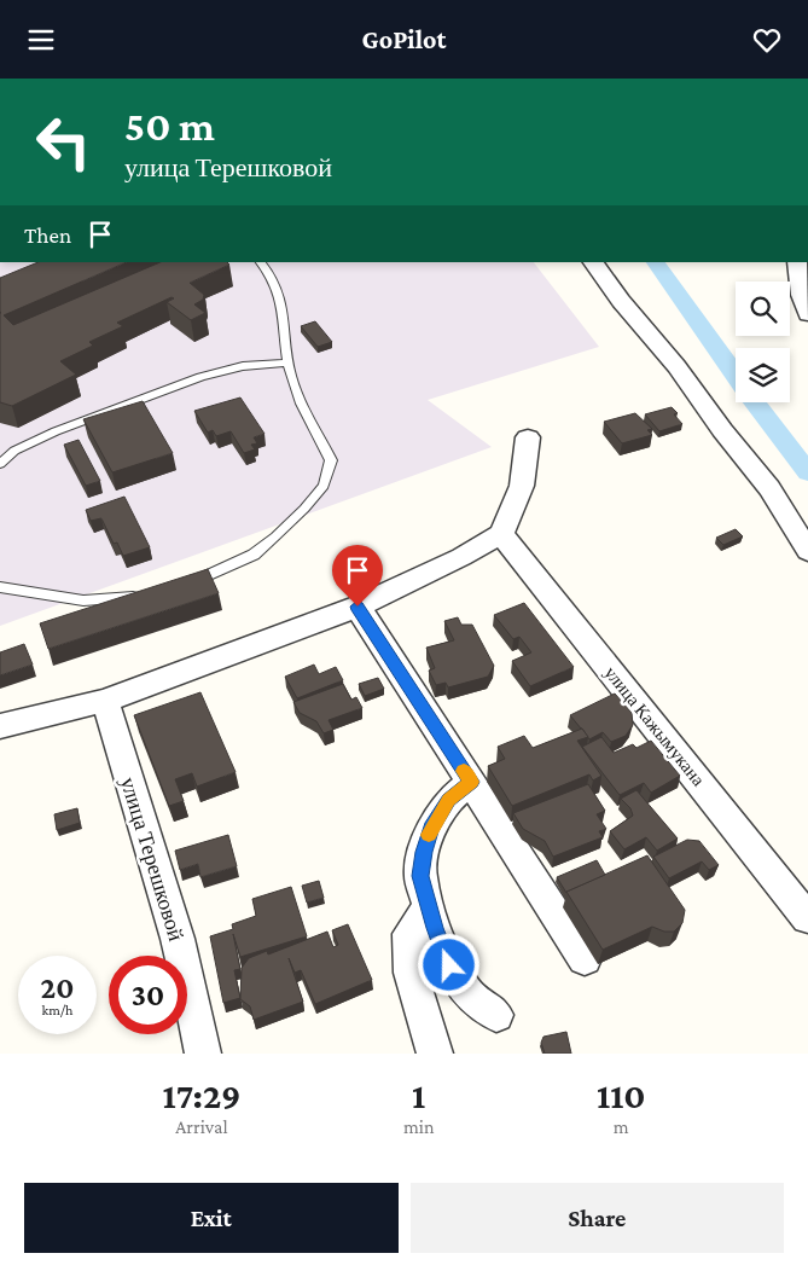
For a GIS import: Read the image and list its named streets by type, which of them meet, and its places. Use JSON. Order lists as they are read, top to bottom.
{
  "streets": {
    "street": ["улица Кажымукана", "улица Терешковой"]
  },
  "page": {
    "header": "GoPilot",
    "turn": ["50 m", "улица Терешковой"],
    "then": "Then",
    "speed": "20 km/h",
    "limit": "30",
    "eta": [
      "17:29",
      "Arrival",
      "1",
      "min",
      "110",
      "m"
    ],
    "buttons": ["Exit", "Share"]
  }
}
